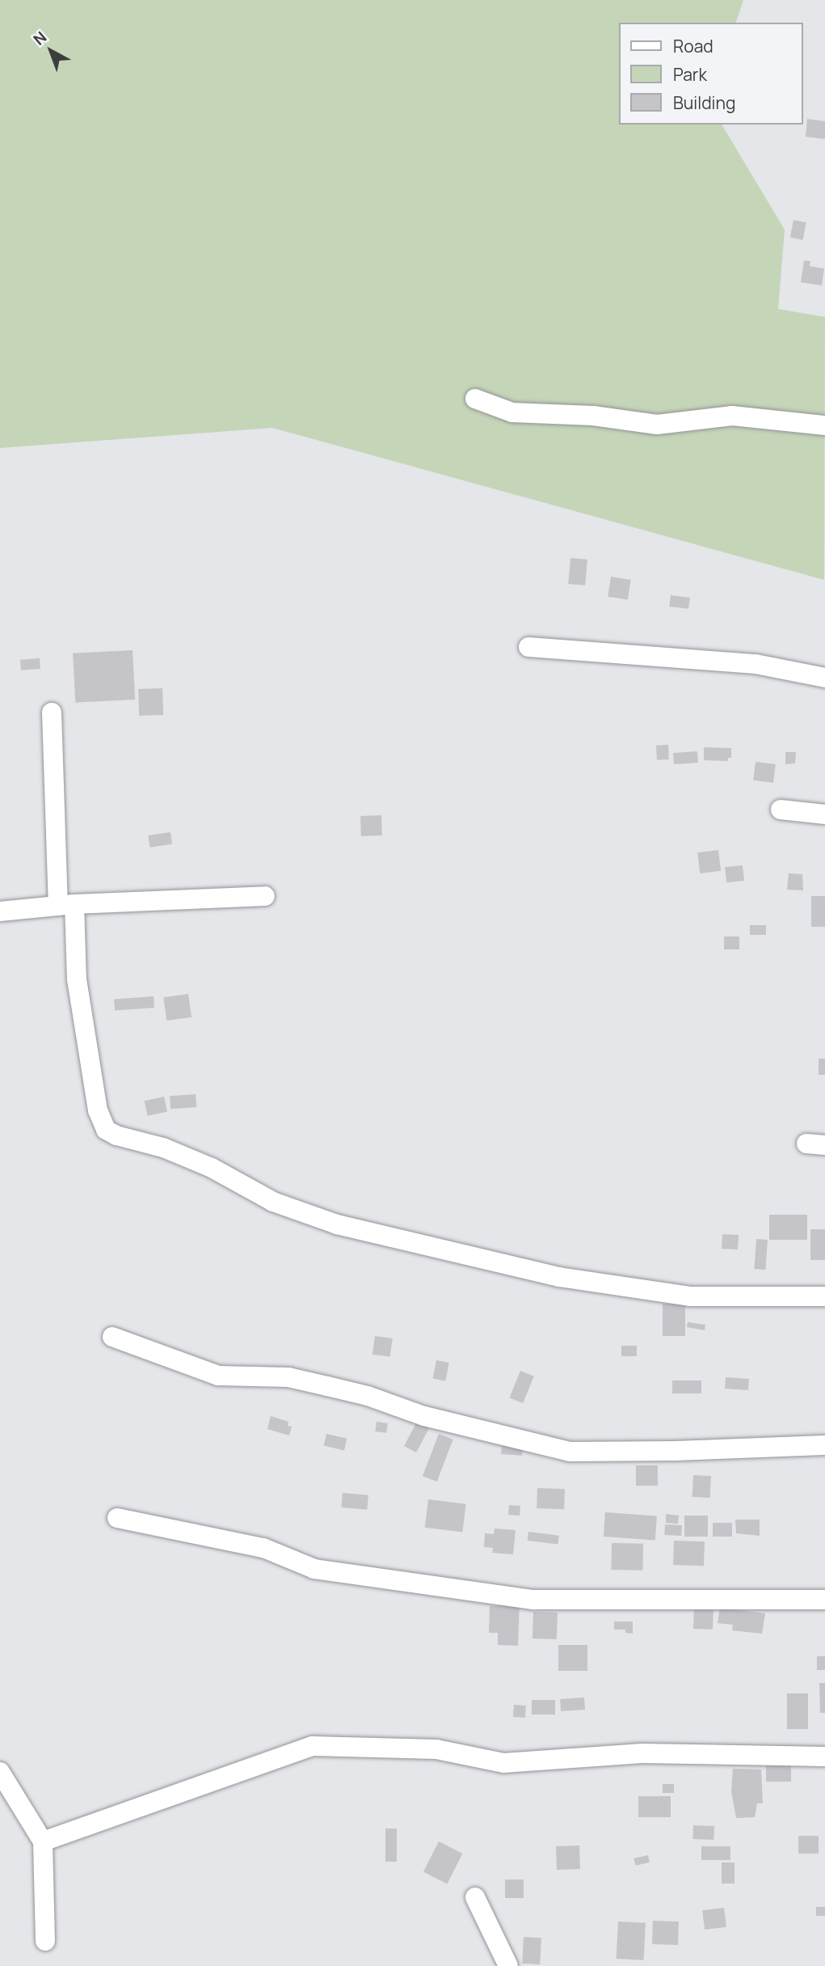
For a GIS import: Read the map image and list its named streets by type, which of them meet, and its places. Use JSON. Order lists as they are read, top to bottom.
{
  "legend": ["Road", "Park", "Building"],
  "north": "top left"
}
